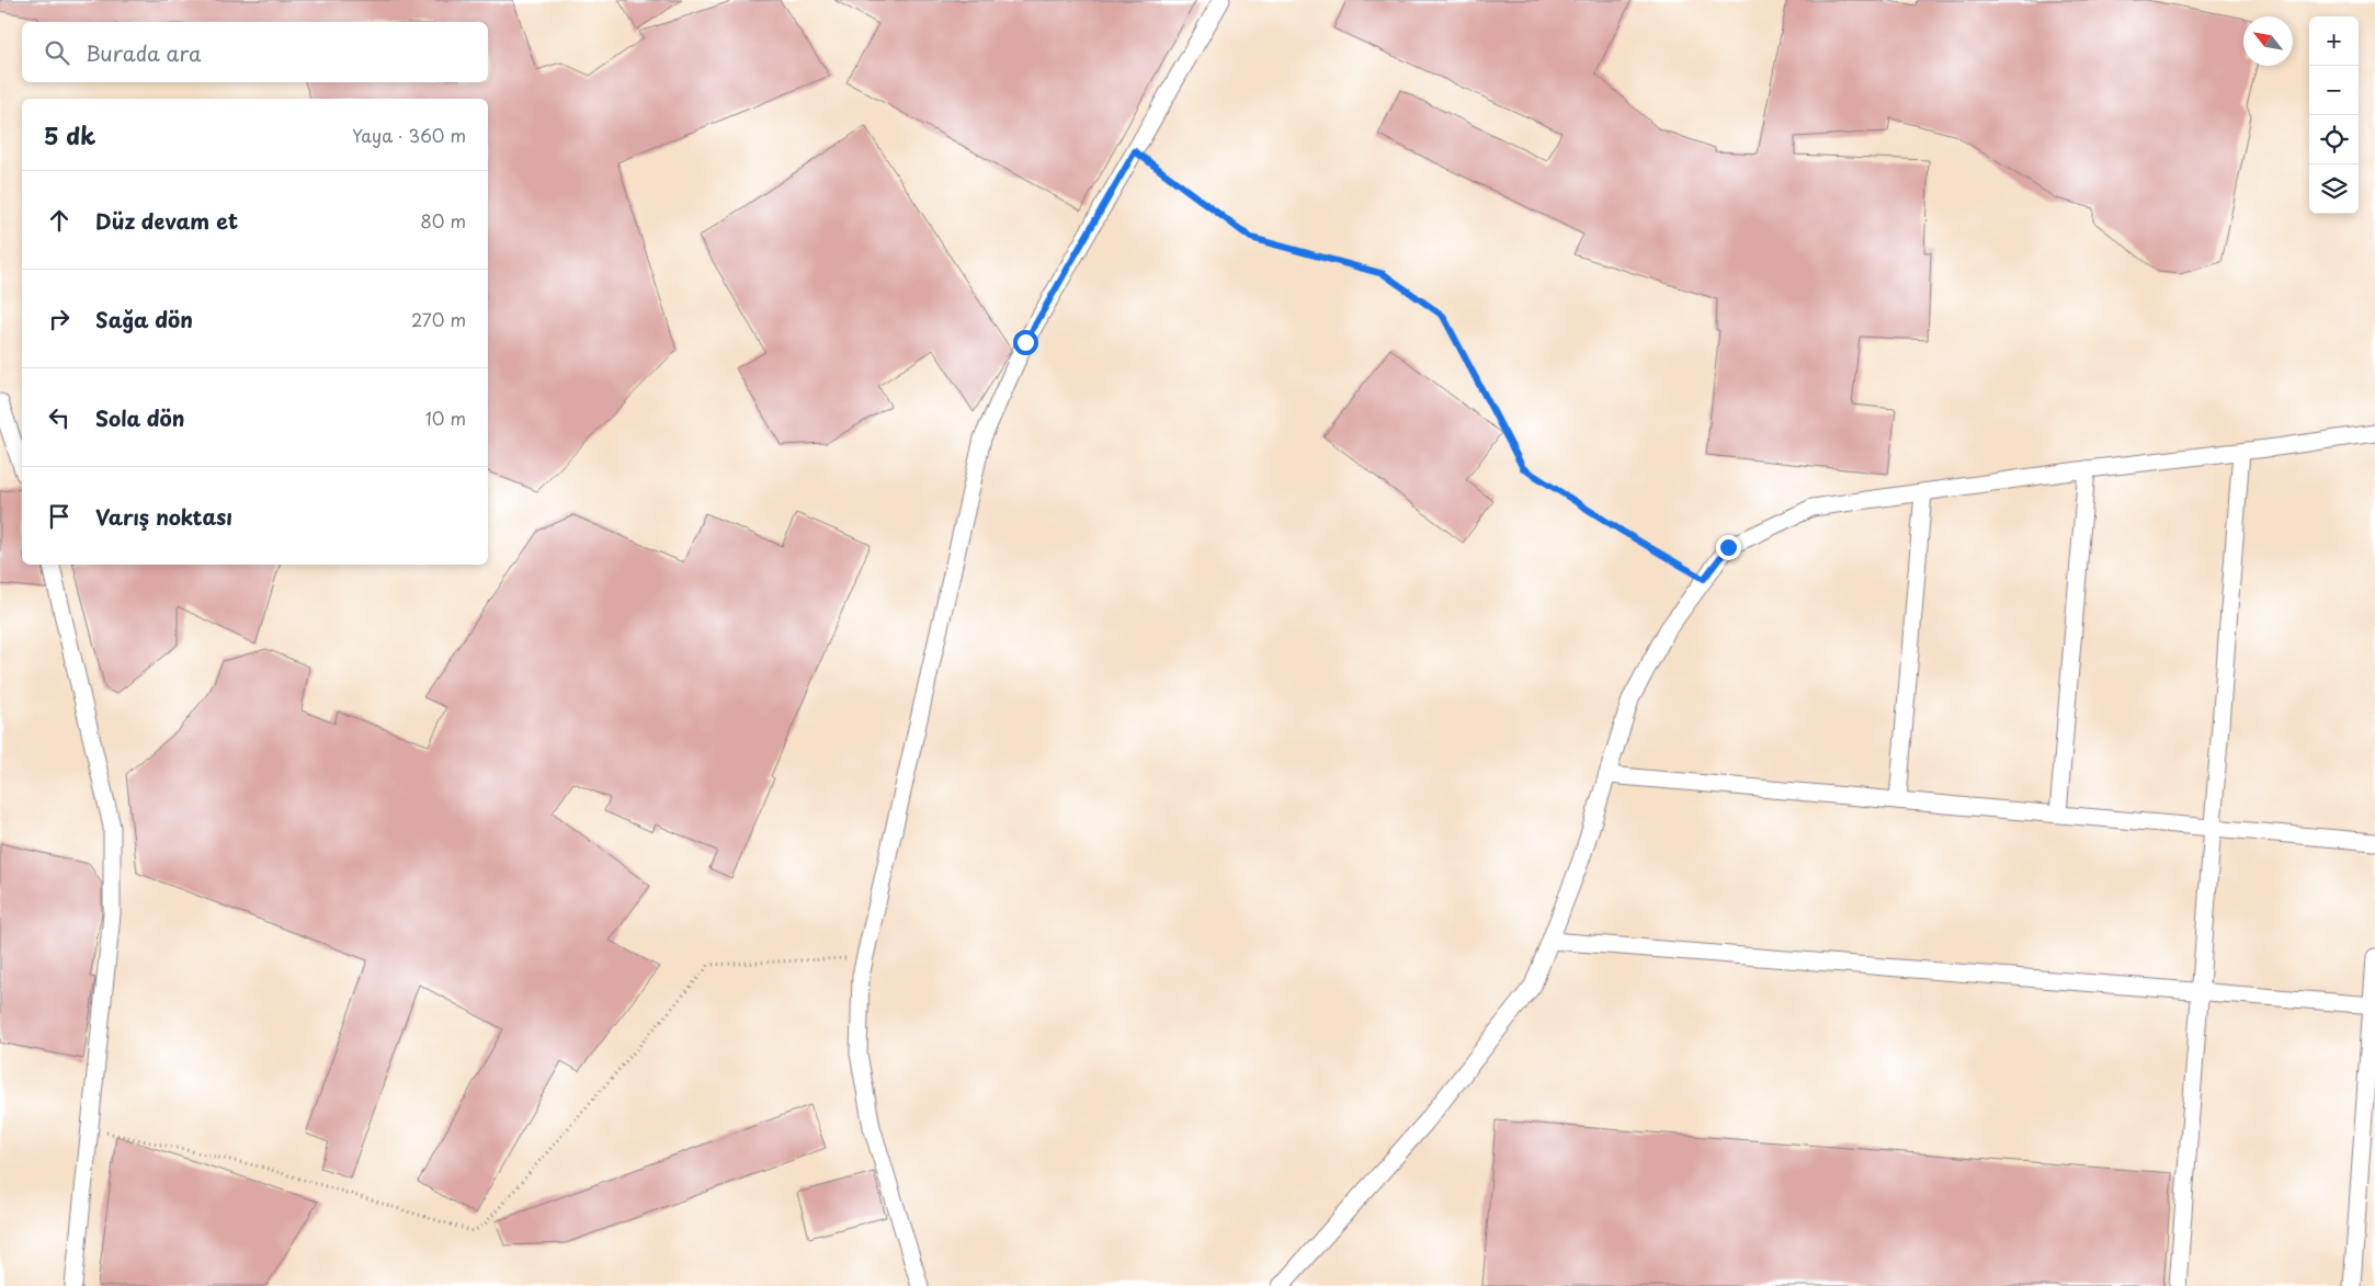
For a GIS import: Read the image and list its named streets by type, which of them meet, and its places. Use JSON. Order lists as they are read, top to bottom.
{
  "north": "top left",
  "page": {
    "map_buttons": ["+", "−"],
    "search": "Burada ara",
    "heading": ["5 dk", "Yaya · 360 m"],
    "list": [
      ["Düz devam et", "80 m"],
      ["Sağa dön", "270 m"],
      ["Sola dön", "10 m"],
      "Varış noktası"
    ]
  }
}
